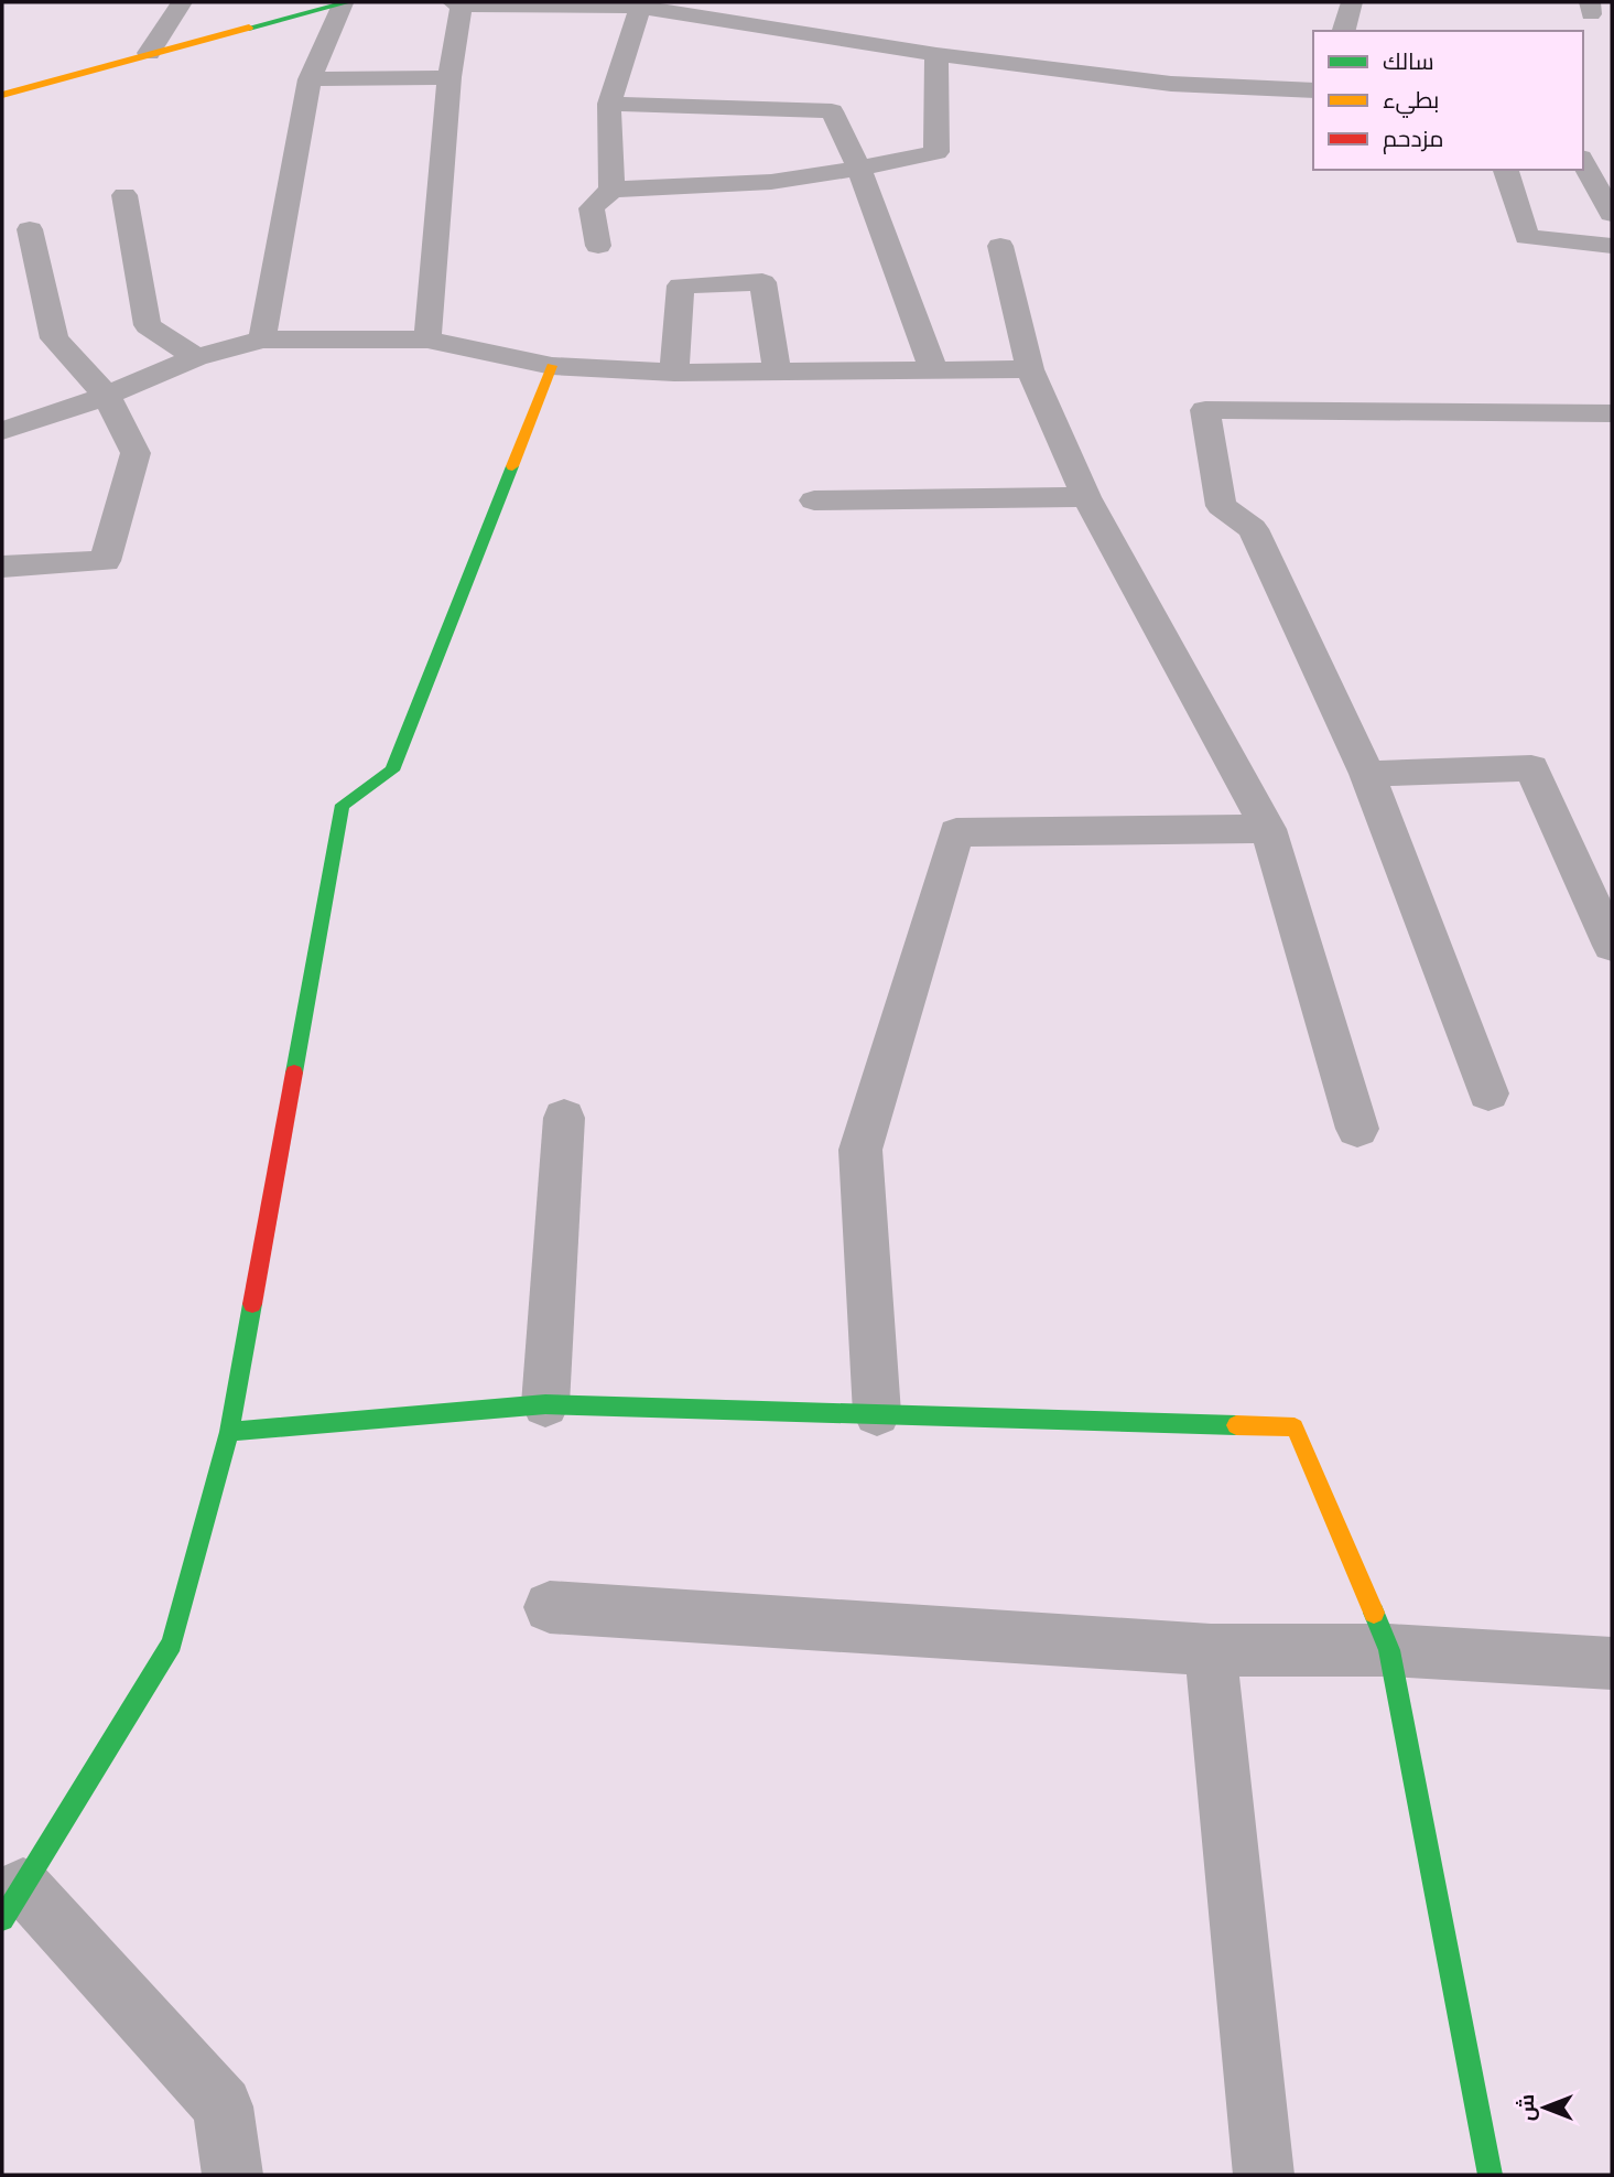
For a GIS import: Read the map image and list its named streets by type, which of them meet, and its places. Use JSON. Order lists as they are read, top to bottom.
{
  "legend": ["سالك", "بطيء", "مزدحم"],
  "north": "left"
}
